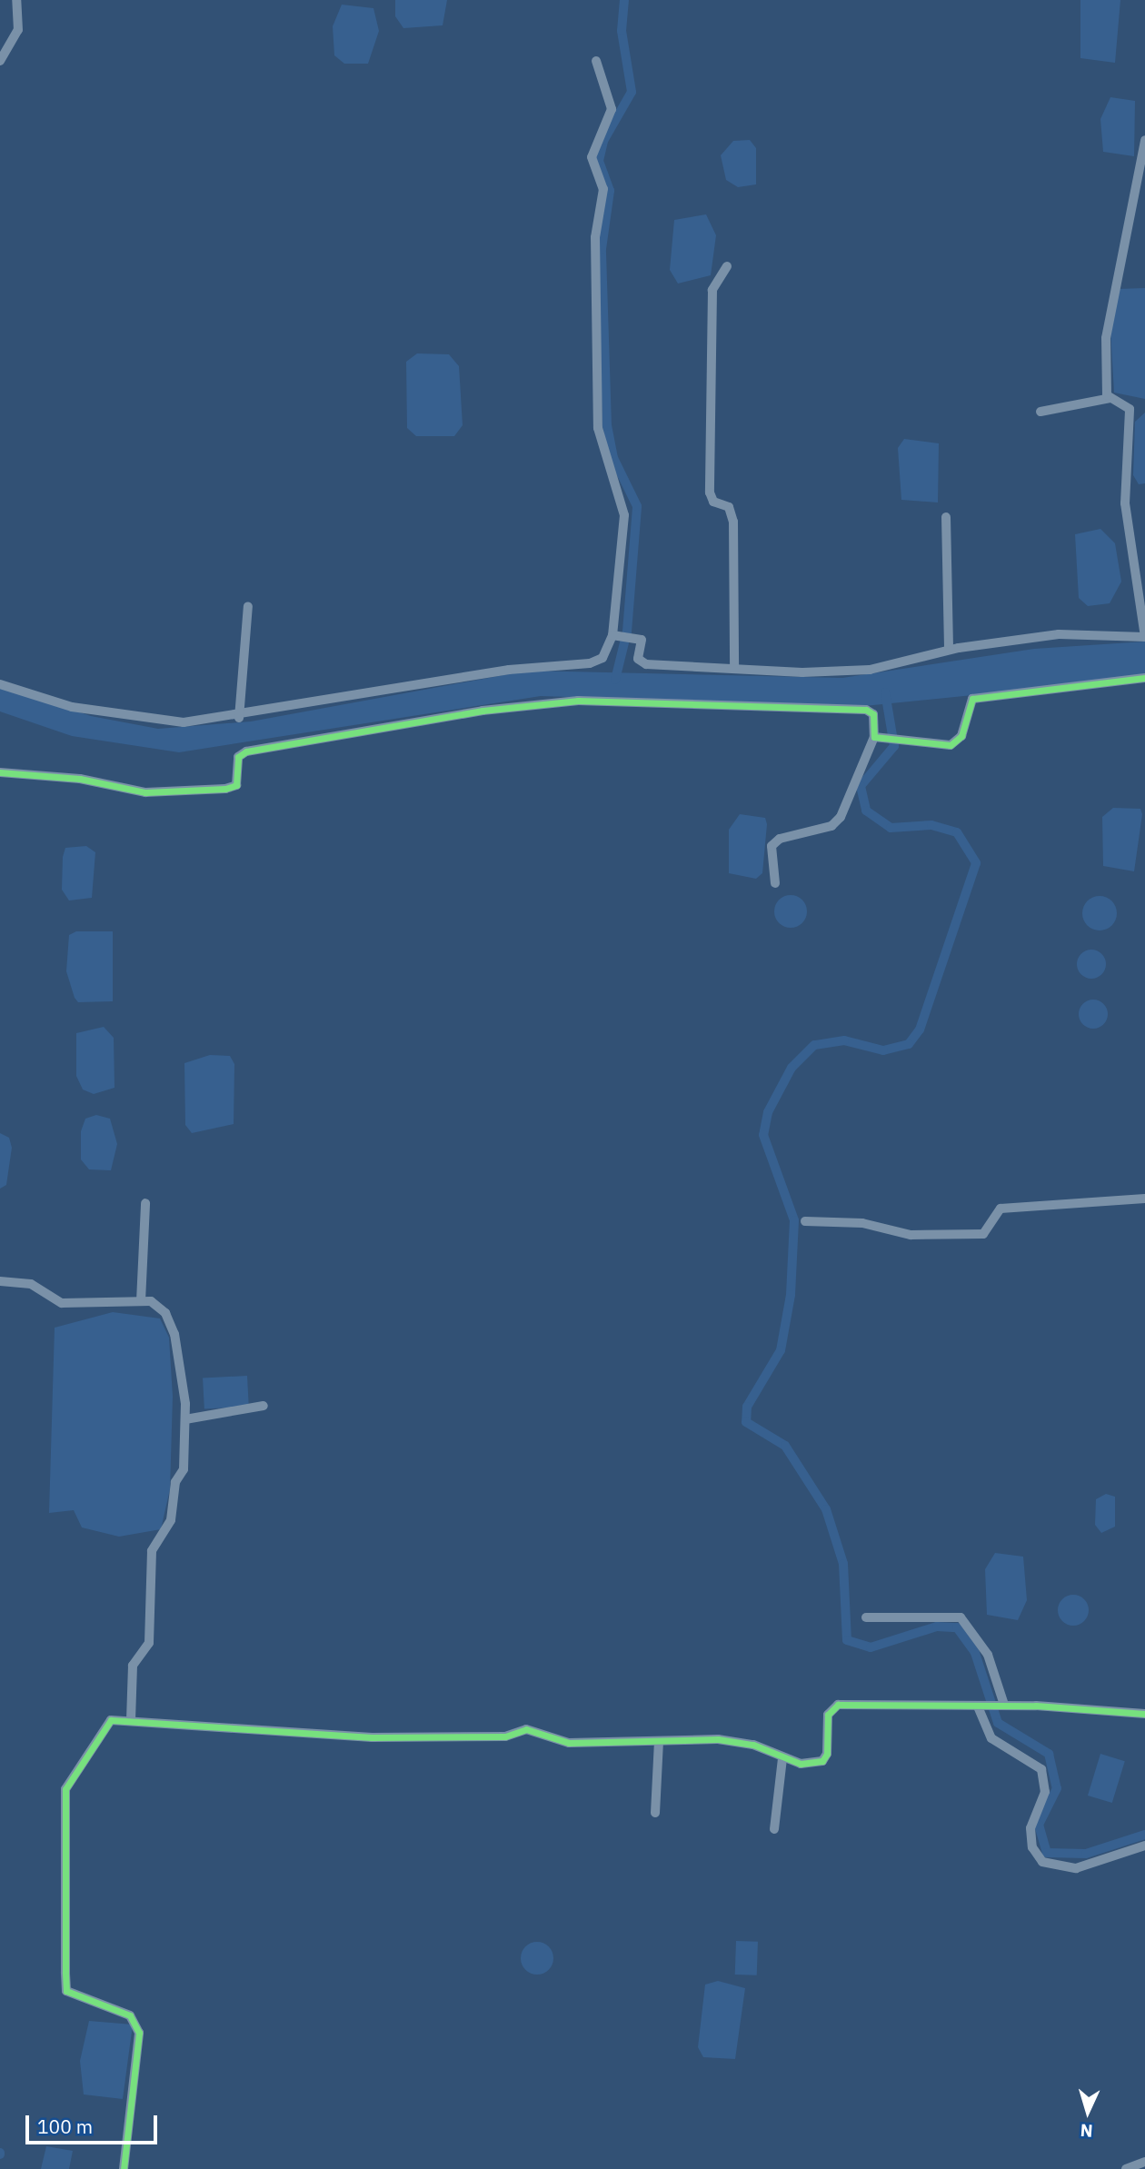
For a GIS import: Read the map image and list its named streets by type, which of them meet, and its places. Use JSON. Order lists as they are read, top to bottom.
{
  "scale_bar": "100 m",
  "north": "bottom"
}
